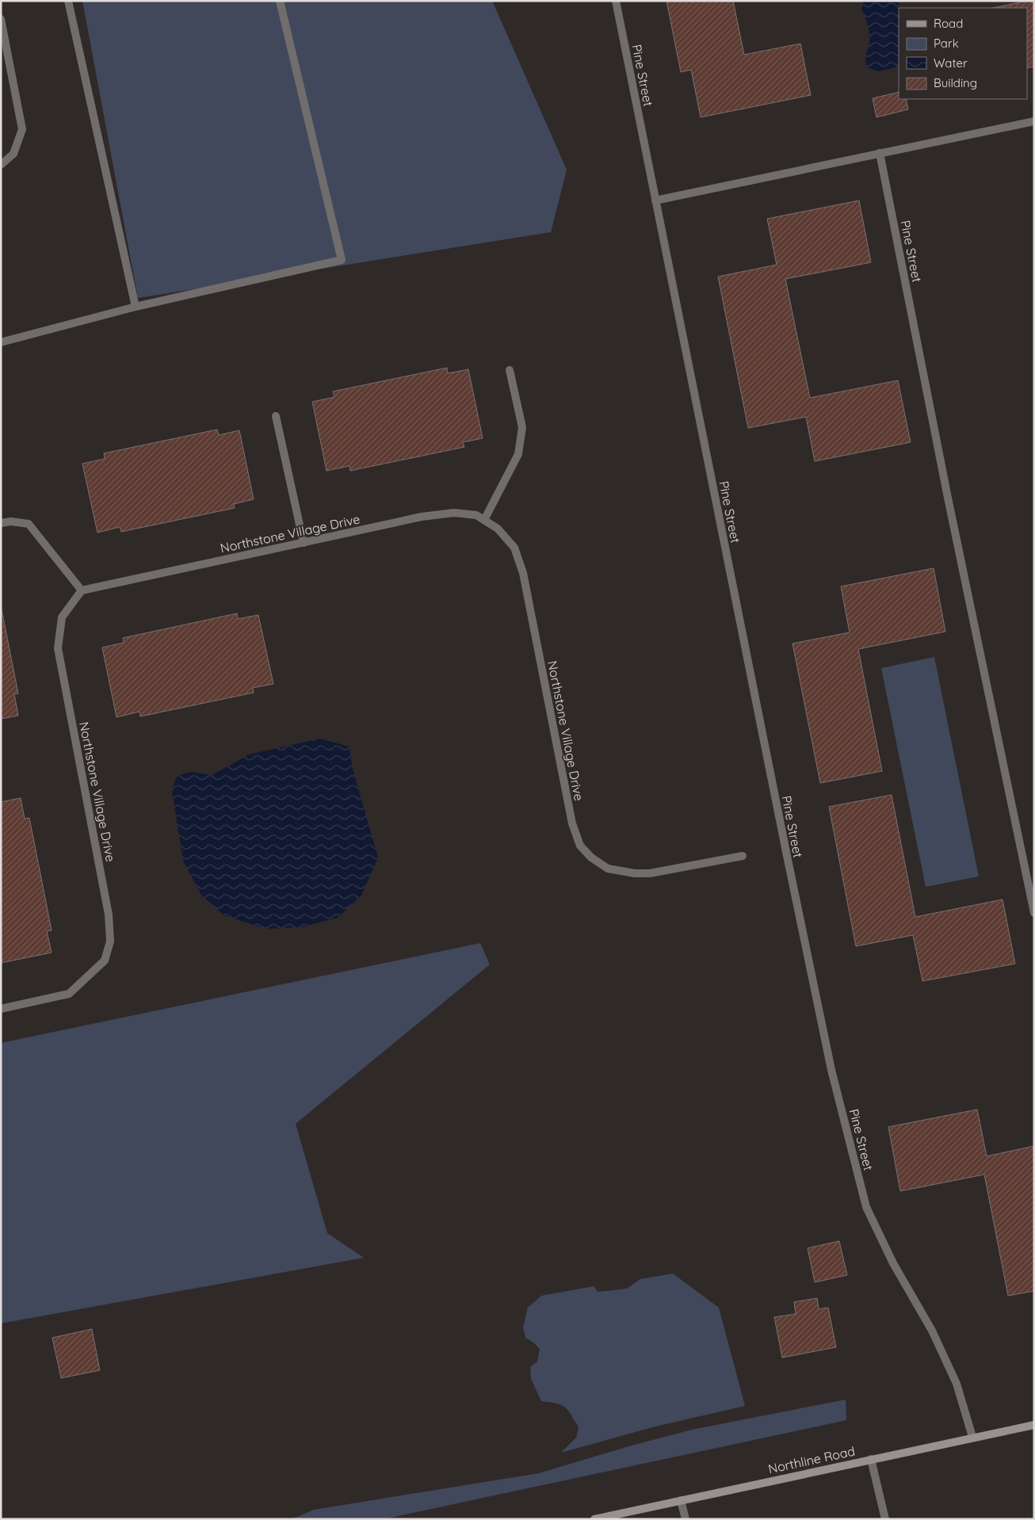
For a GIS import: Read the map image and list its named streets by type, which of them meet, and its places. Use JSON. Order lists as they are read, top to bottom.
{
  "streets": {
    "main road": ["Northline Road"],
    "street": ["Pine Street", "Northstone Village Drive"]
  },
  "crossings": [
    ["Pine Street", "Northline Road"]
  ],
  "legend": [
    "Road",
    "Park",
    "Water",
    "Building"
  ]
}
